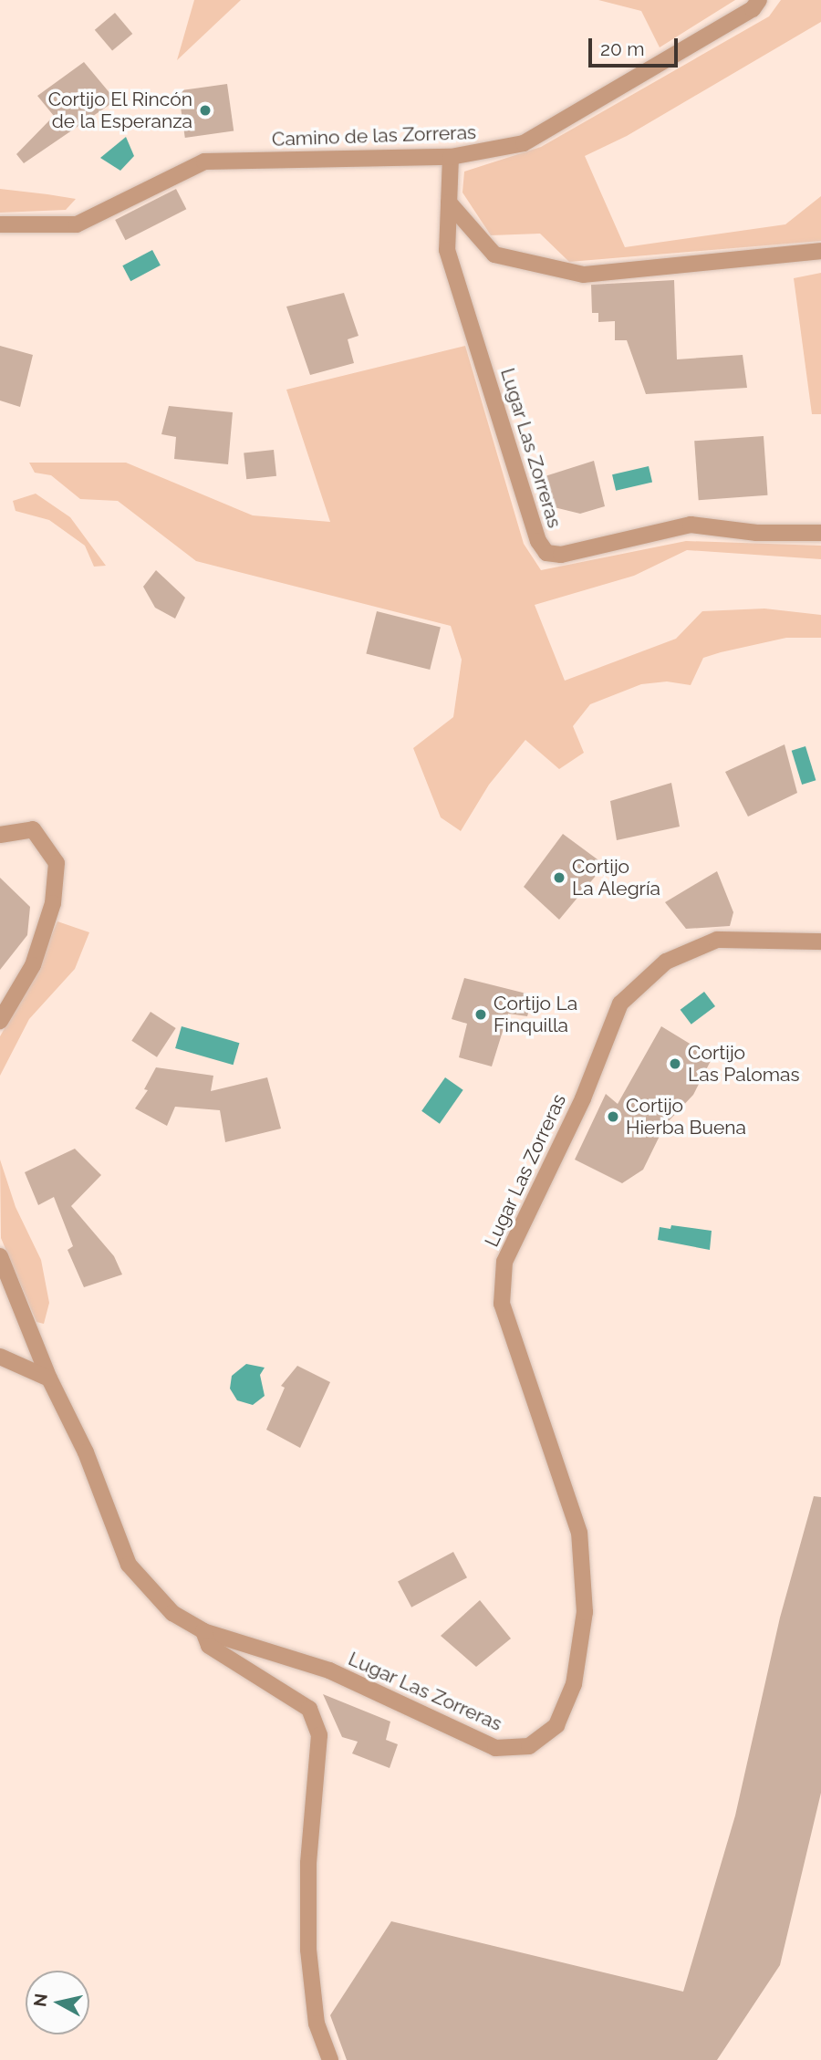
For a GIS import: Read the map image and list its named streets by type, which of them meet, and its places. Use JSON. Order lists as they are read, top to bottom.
{
  "streets": {
    "street": ["Camino de las Zorreras", "Lugar Las Zorreras"]
  },
  "crossings": [
    ["Camino de las Zorreras", "Lugar Las Zorreras"]
  ],
  "places": [
    "Cortijo El Rincón de la Esperanza",
    "Cortijo La Alegría",
    "Cortijo La Finquilla",
    "Cortijo Las Palomas",
    "Cortijo Hierba Buena"
  ],
  "scale_bar": "20 m",
  "north": "left"
}
